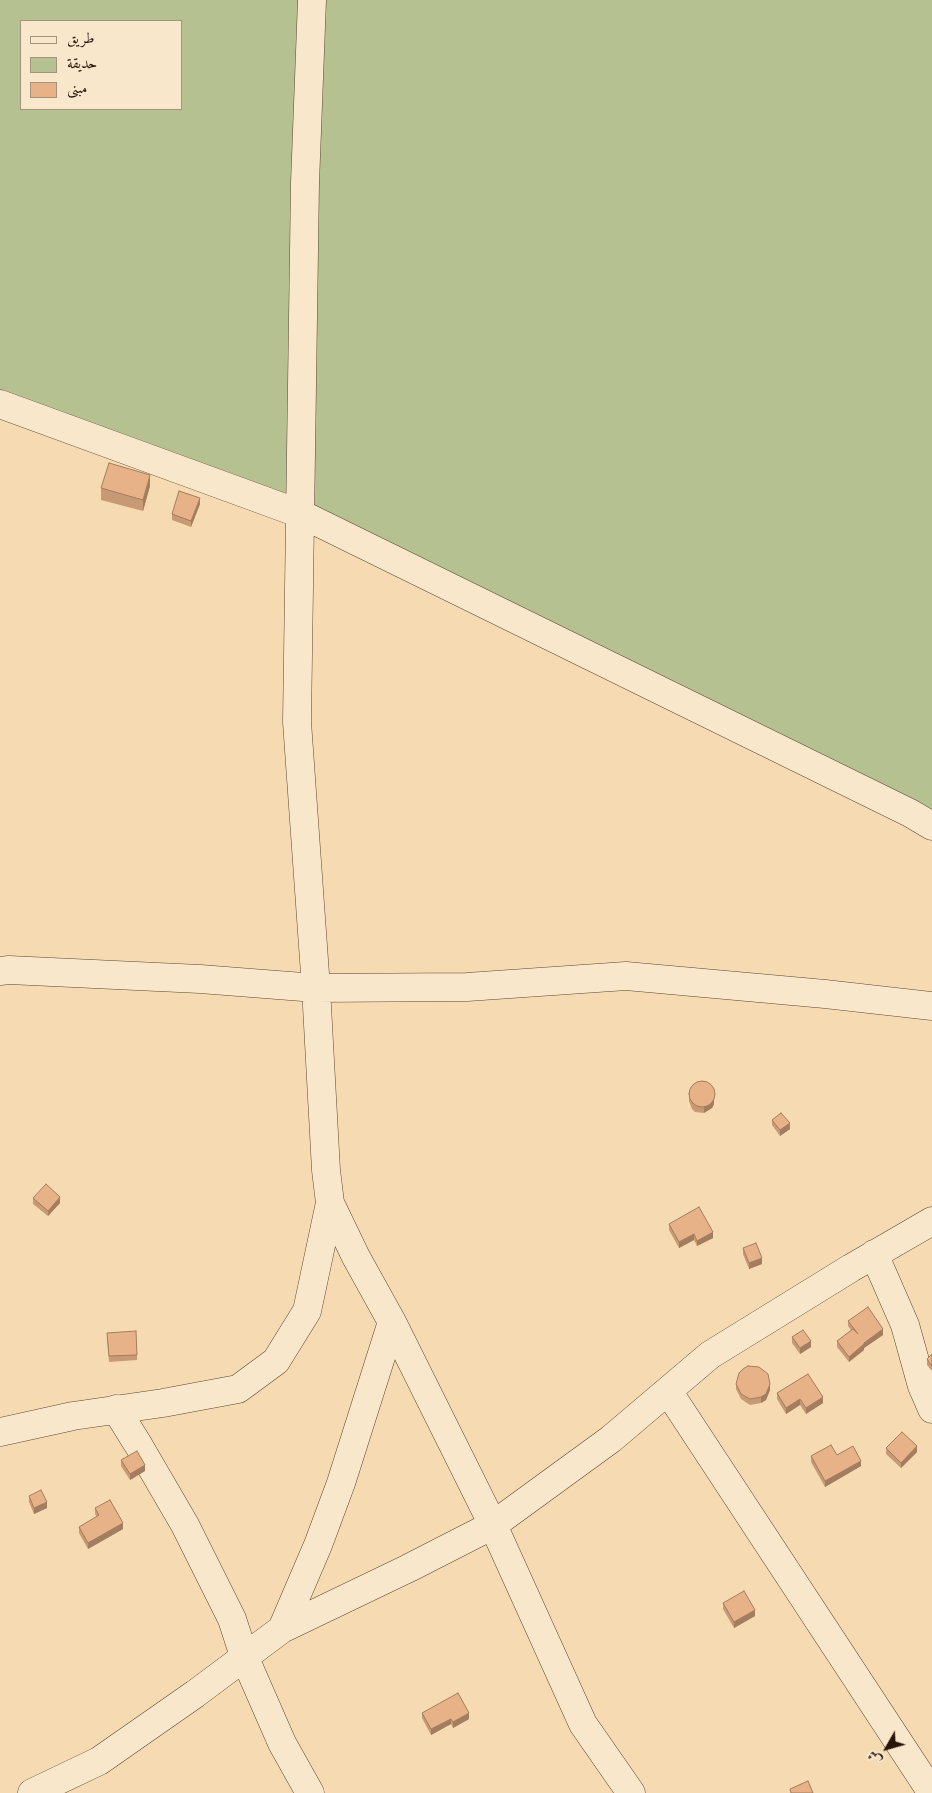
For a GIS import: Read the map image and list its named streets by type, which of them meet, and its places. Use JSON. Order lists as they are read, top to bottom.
{
  "legend": ["طريق", "حديقة", "مبنى"],
  "north": "bottom left"
}
